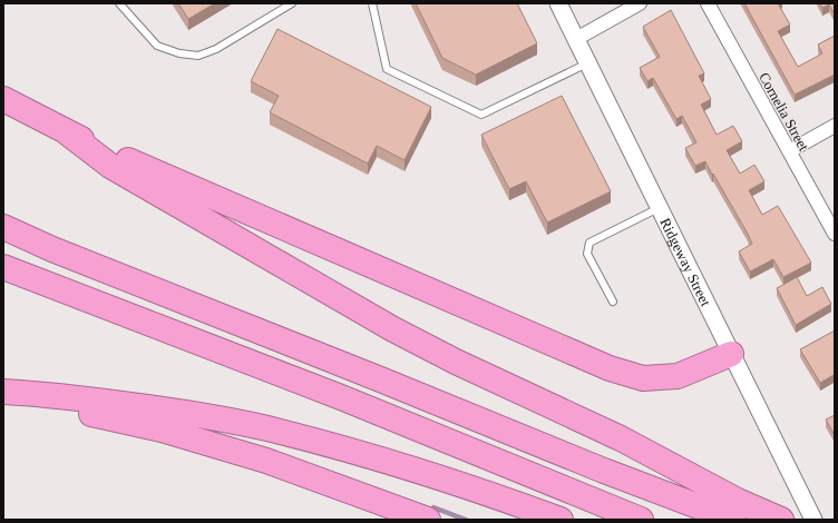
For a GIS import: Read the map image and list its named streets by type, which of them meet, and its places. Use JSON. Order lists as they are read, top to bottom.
{
  "streets": {
    "street": ["Cornelia Street", "Ridgeway Street"]
  }
}
